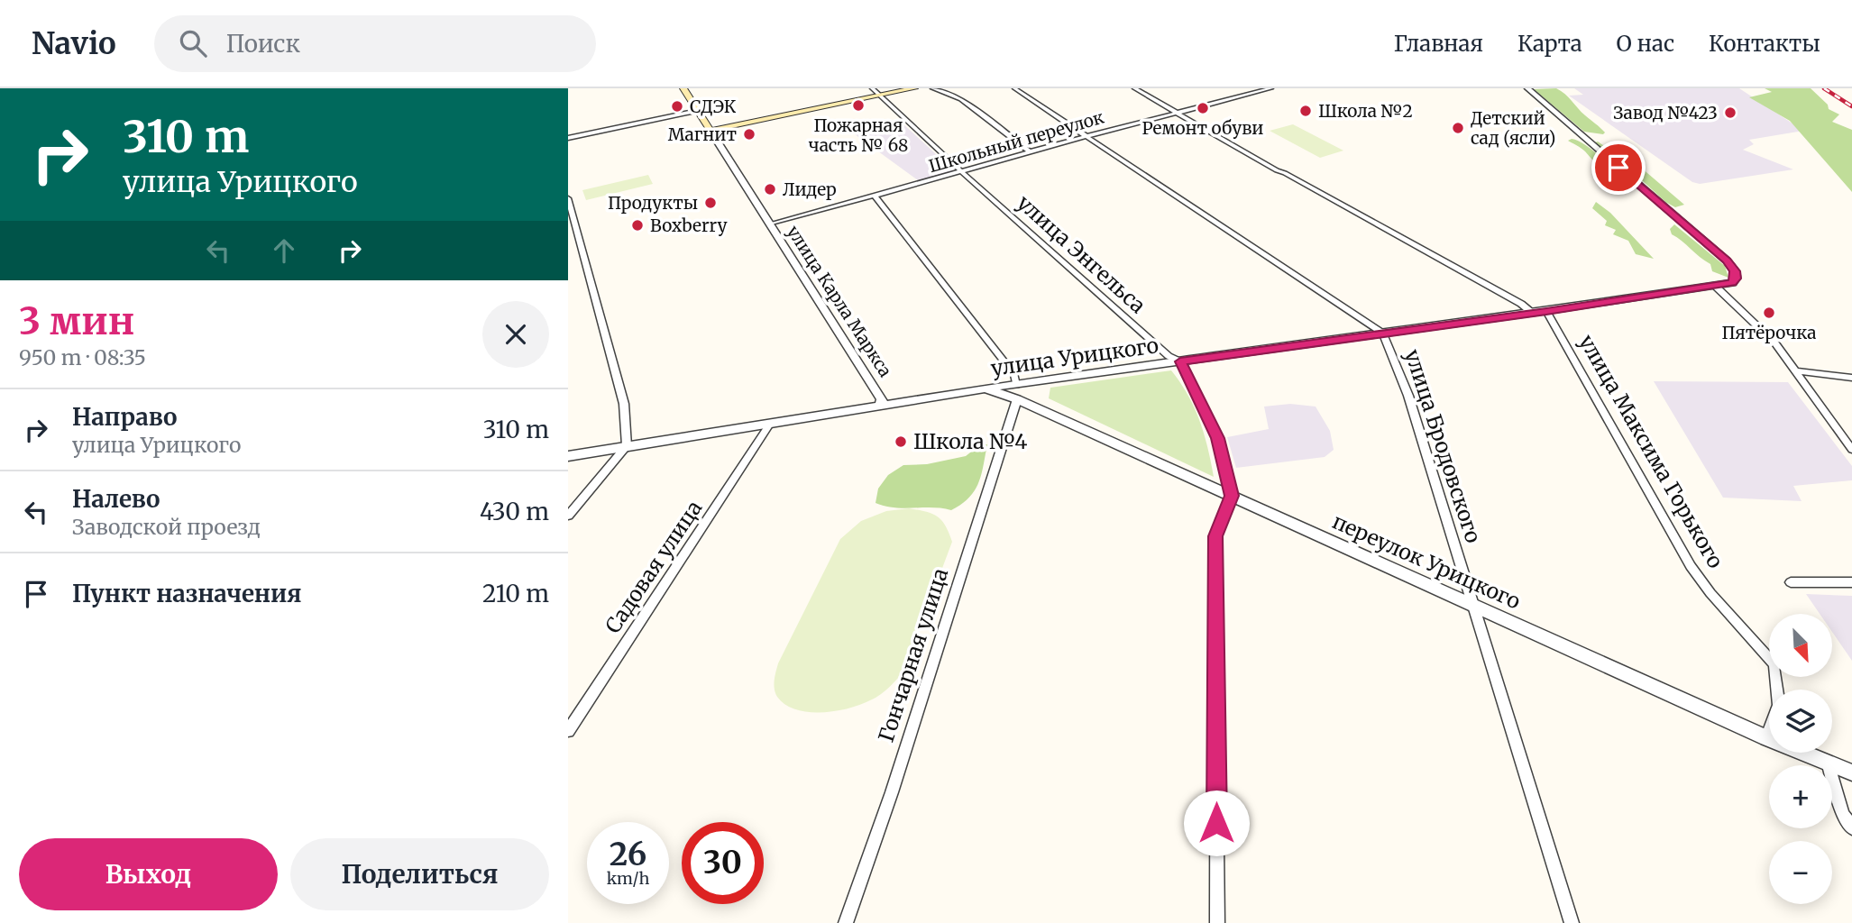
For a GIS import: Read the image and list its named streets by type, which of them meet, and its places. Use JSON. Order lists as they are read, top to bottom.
{
  "streets": {
    "main road": ["улица Карла Маркса"],
    "street": [
      "Школьный переулок",
      "улица Энгельса",
      "улица Урицкого",
      "улица Бродовского",
      "улица Максима Горького",
      "переулок Урицкого",
      "Садовая улица",
      "Гончарная улица"
    ]
  },
  "crossings": [
    ["Школьный переулок", "улица Энгельса"],
    ["Школьный переулок", "улица Карла Маркса"],
    ["Школьный переулок", "улица Бродовского"],
    ["улица Энгельса", "улица Урицкого"],
    ["улица Энгельса", "переулок Урицкого"],
    ["улица Карла Маркса", "улица Урицкого"],
    ["улица Урицкого", "улица Бродовского"],
    ["улица Урицкого", "улица Максима Горького"],
    ["улица Урицкого", "переулок Урицкого"],
    ["улица Урицкого", "Садовая улица"],
    ["улица Урицкого", "Гончарная улица"],
    ["улица Бродовского", "переулок Урицкого"],
    ["улица Максима Горького", "переулок Урицкого"],
    ["переулок Урицкого", "Гончарная улица"]
  ],
  "places": [
    "Пожарная часть № 68",
    "СДЭК",
    "Ремонт обуви",
    "Школа №2",
    "Завод №423",
    "Детский сад (ясли)",
    "Магнит",
    "Лидер",
    "Продукты",
    "Boxberry",
    "Пятёрочка",
    "Школа №4"
  ],
  "north": "bottom right",
  "page": {
    "header": "Navio",
    "search": "Поиск",
    "nav": [
      "Главная",
      "Карта",
      "О нас",
      "Контакты"
    ],
    "turn": ["310 m", "улица Урицкого"],
    "heading": ["3 мин", "950 m · 08:35"],
    "list": [
      {
        "name": "Направо",
        "note": "улица Урицкого",
        "value": "310 m"
      },
      {
        "name": "Налево",
        "note": "Заводской проезд",
        "value": "430 m"
      },
      {
        "name": "Пункт назначения",
        "value": "210 m"
      }
    ],
    "map_buttons": ["+", "−"],
    "speed": "26 km/h",
    "limit": "30",
    "buttons": ["Выход", "Поделиться"]
  }
}
